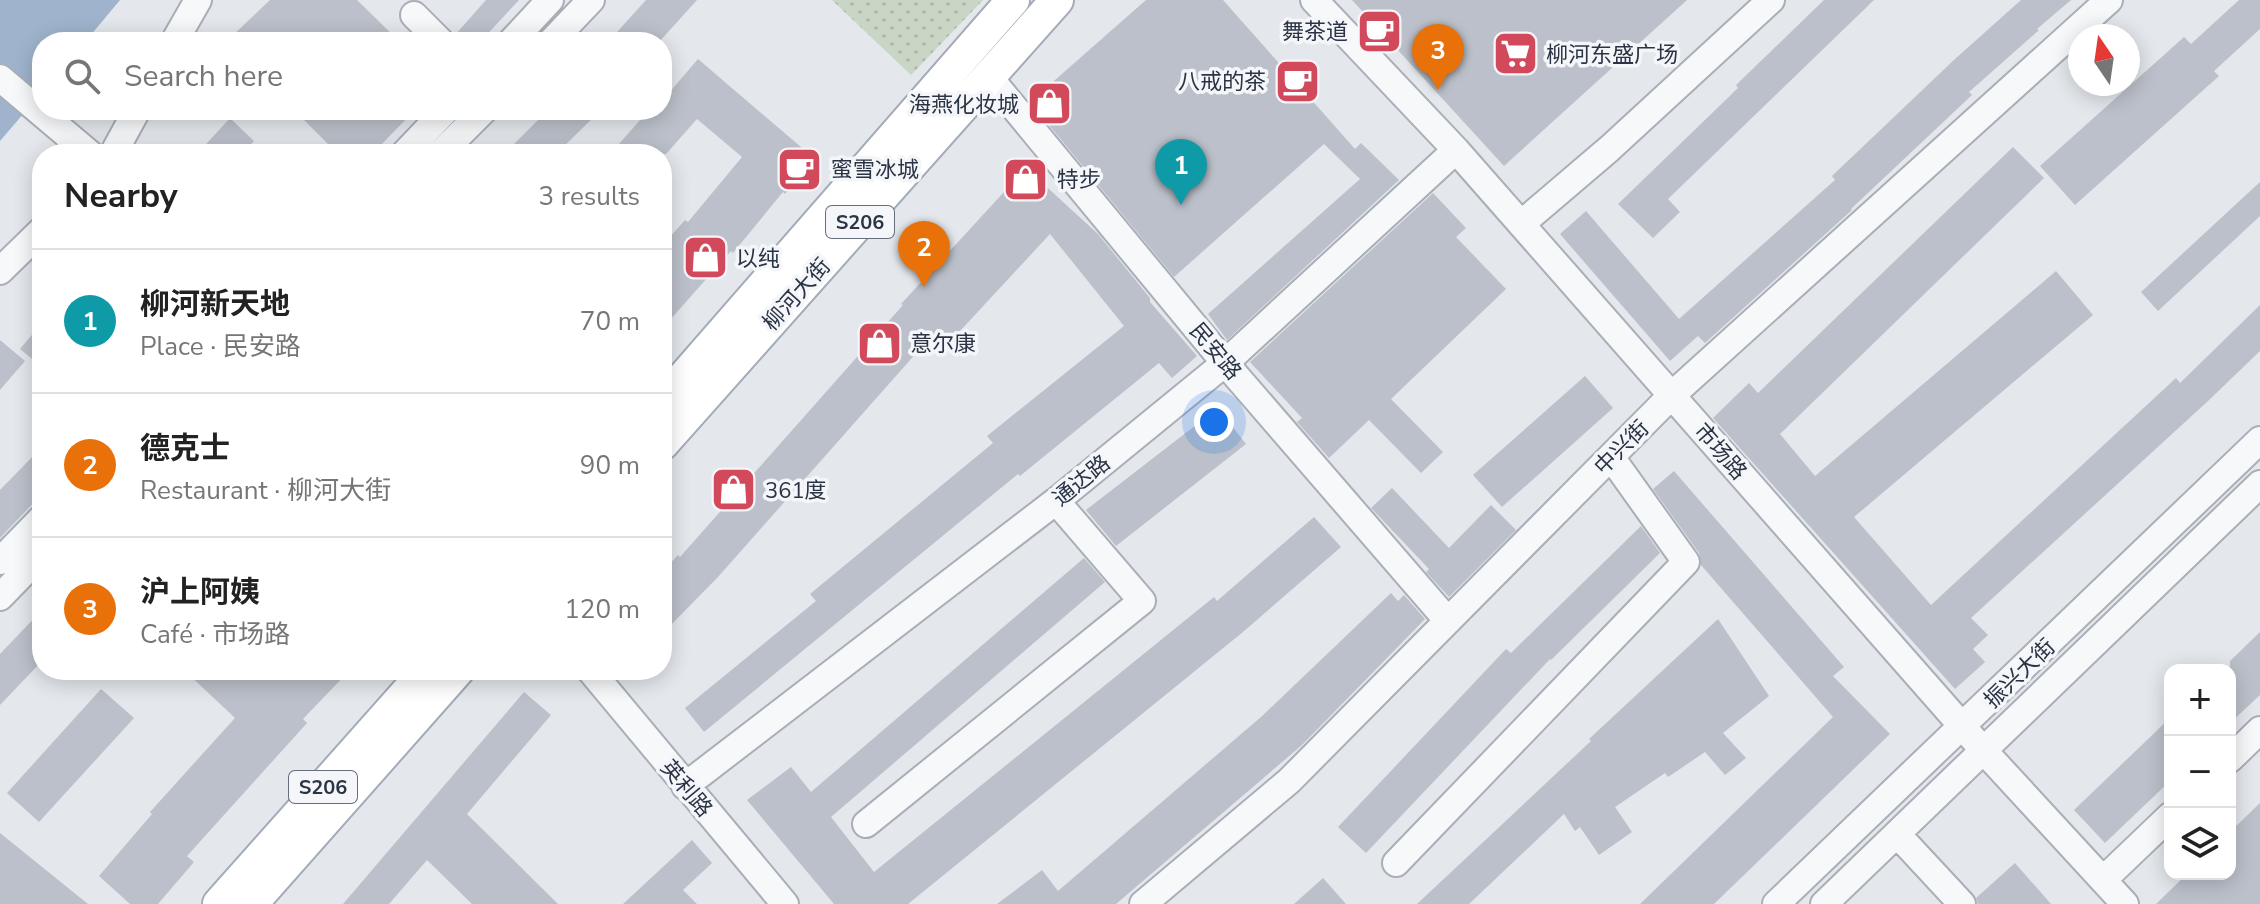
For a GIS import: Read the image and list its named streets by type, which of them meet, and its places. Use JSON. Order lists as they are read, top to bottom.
{
  "streets": {
    "main road": ["S206", "柳河大街"],
    "street": [
      "民安路",
      "中兴街",
      "市场路",
      "通达路",
      "振兴大街",
      "英利路"
    ]
  },
  "crossings": [
    ["柳河大街", "民安路"],
    ["民安路", "中兴街"],
    ["民安路", "通达路"],
    ["中兴街", "市场路"],
    ["市场路", "通达路"],
    ["市场路", "振兴大街"],
    ["通达路", "英利路"]
  ],
  "places": {
    "cafe": ["舞茶道", "八戒的茶", "蜜雪冰城"],
    "supermarket": ["柳河东盛广场"],
    "shop": [
      "海燕化妆城",
      "特步",
      "以纯",
      "意尔康",
      "361度"
    ]
  },
  "north": "top",
  "page": {
    "pins": ["3", "1", "2"],
    "search": "Search here",
    "heading": ["Nearby", "3 results"],
    "list": [
      {
        "mark": "1",
        "name": "柳河新天地",
        "note": "Place · 民安路",
        "value": "70 m"
      },
      {
        "mark": "2",
        "name": "德克士",
        "note": "Restaurant · 柳河大街",
        "value": "90 m"
      },
      {
        "mark": "3",
        "name": "沪上阿姨",
        "note": "Café · 市场路",
        "value": "120 m"
      }
    ],
    "map_buttons": ["+", "−"]
  }
}
